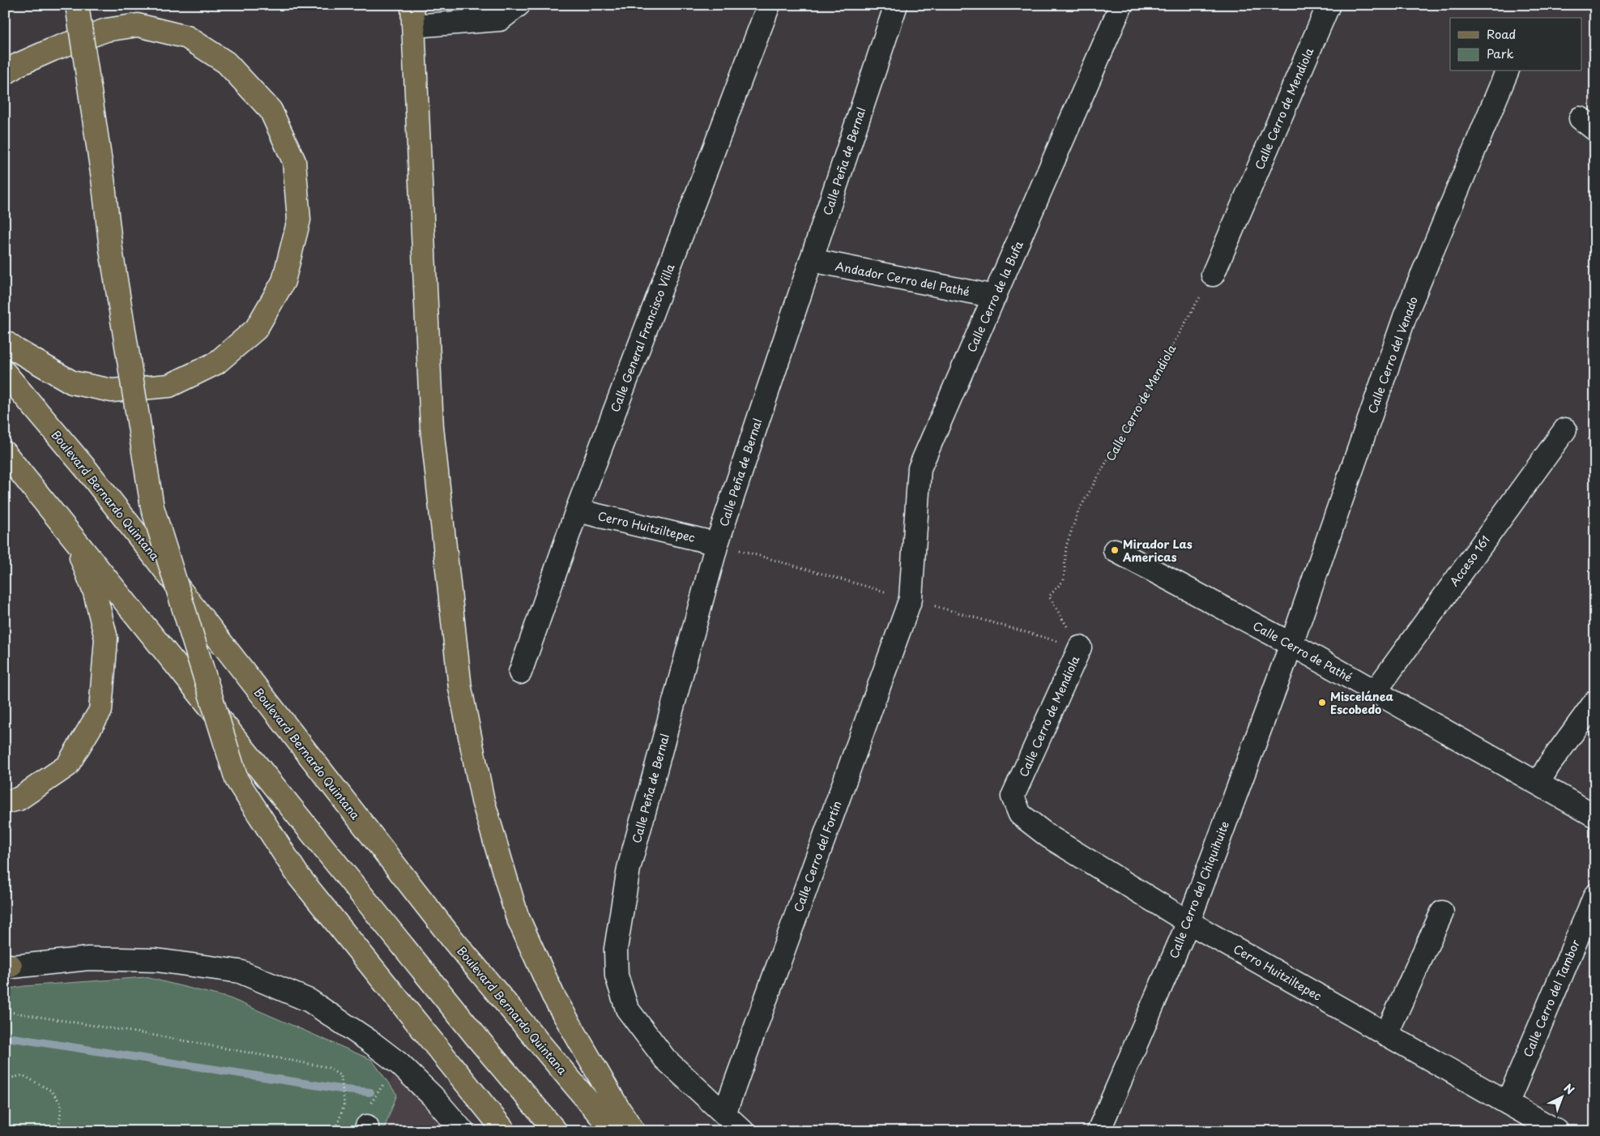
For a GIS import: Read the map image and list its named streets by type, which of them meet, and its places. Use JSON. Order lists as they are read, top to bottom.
{
  "streets": {
    "main road": ["Boulevard Bernardo Quintana"],
    "street": [
      "Calle Cerro de Mendiola",
      "Calle Peña de Bernal",
      "Andador Cerro del Pathé",
      "Calle Cerro de la Bufa",
      "Calle General Francisco Villa",
      "Calle Cerro del Venado",
      "Cerro Huitziltepec",
      "Acceso 161",
      "Calle Cerro de Pathé",
      "Calle Cerro del Fortín",
      "Calle Cerro del Chiquihuite",
      "Calle Cerro del Tambor"
    ]
  },
  "crossings": [
    ["Calle Cerro de Mendiola", "Cerro Huitziltepec"],
    ["Calle Peña de Bernal", "Andador Cerro del Pathé"],
    ["Calle Peña de Bernal", "Cerro Huitziltepec"],
    ["Calle Peña de Bernal", "Calle Cerro del Fortín"],
    ["Andador Cerro del Pathé", "Calle Cerro de la Bufa"],
    ["Calle Cerro de la Bufa", "Calle Cerro del Fortín"],
    ["Calle General Francisco Villa", "Cerro Huitziltepec"],
    ["Calle Cerro del Venado", "Calle Cerro de Pathé"],
    ["Calle Cerro del Venado", "Calle Cerro del Chiquihuite"],
    ["Cerro Huitziltepec", "Calle Cerro del Chiquihuite"],
    ["Cerro Huitziltepec", "Calle Cerro del Tambor"],
    ["Acceso 161", "Calle Cerro de Pathé"],
    ["Calle Cerro de Pathé", "Calle Cerro del Chiquihuite"]
  ],
  "places": ["Mirador Las Americas", "Miscelánea Escobedo"],
  "legend": ["Road", "Park"],
  "north": "top right"
}
